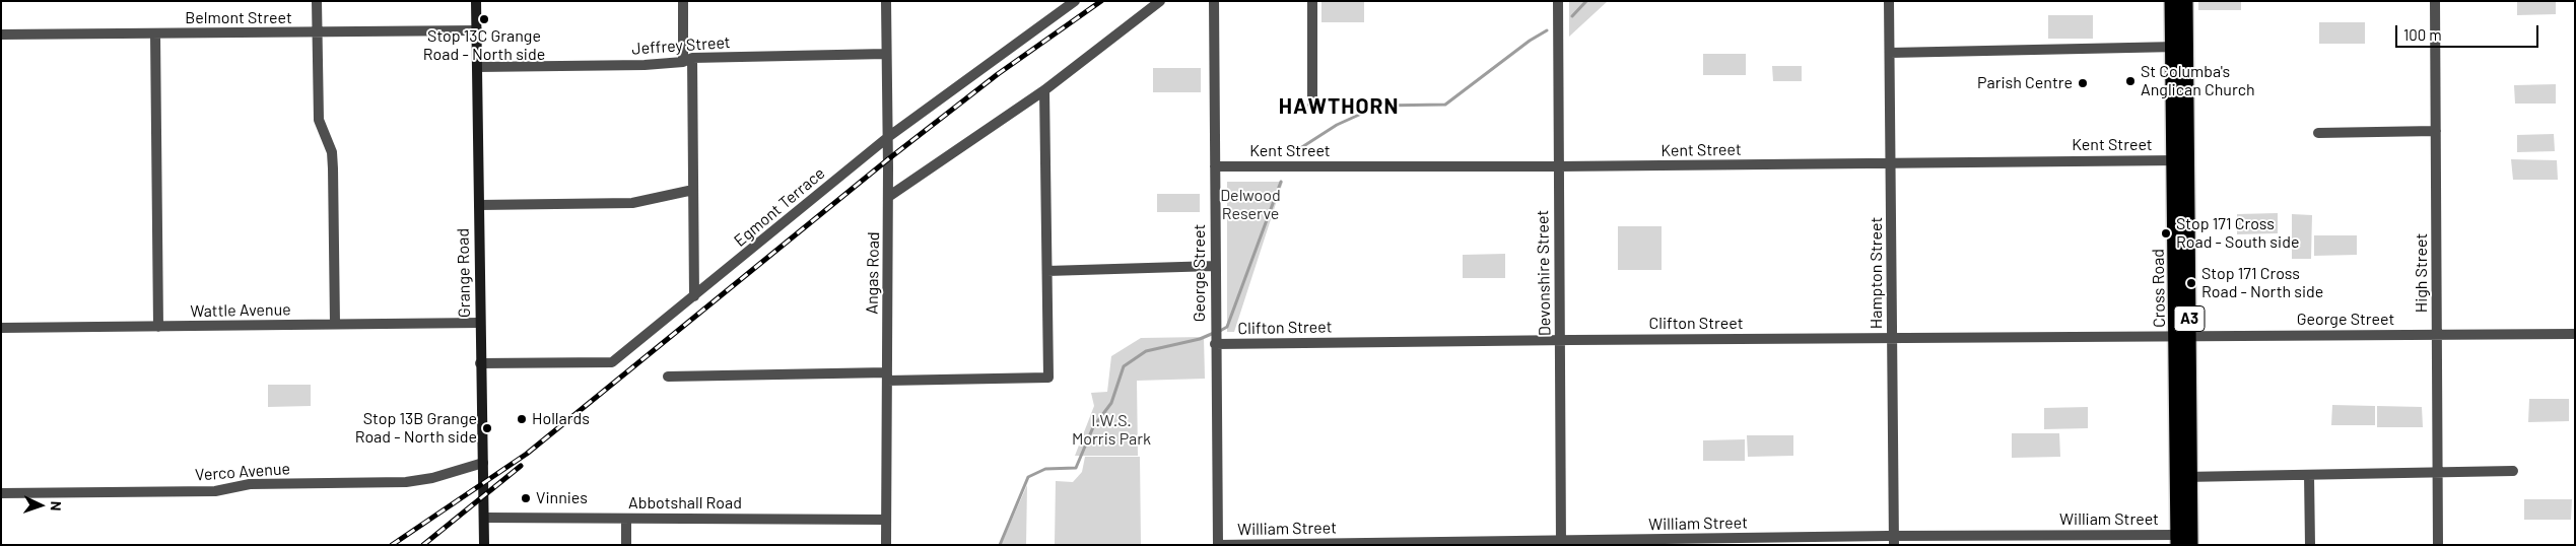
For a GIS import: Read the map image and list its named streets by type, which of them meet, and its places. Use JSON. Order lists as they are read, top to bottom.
{
  "streets": {
    "highway": ["Cross Road", "A3"],
    "street": [
      "Belmont Street",
      "Jeffrey Street",
      "Kent Street",
      "Egmont Terrace",
      "Grange Road",
      "Angas Road",
      "George Street",
      "Devonshire Street",
      "Hampton Street",
      "High Street",
      "Wattle Avenue",
      "Clifton Street",
      "Verco Avenue",
      "Abbotshall Road",
      "William Street"
    ]
  },
  "crossings": [
    ["Belmont Street", "Grange Road"],
    ["Jeffrey Street", "Grange Road"],
    ["Jeffrey Street", "Angas Road"],
    ["Kent Street", "George Street"],
    ["Kent Street", "Devonshire Street"],
    ["Kent Street", "Hampton Street"],
    ["Kent Street", "Cross Road"],
    ["Egmont Terrace", "Grange Road"],
    ["Egmont Terrace", "Angas Road"],
    ["Grange Road", "Wattle Avenue"],
    ["Grange Road", "Verco Avenue"],
    ["Grange Road", "Abbotshall Road"],
    ["Angas Road", "Abbotshall Road"],
    ["George Street", "High Street"],
    ["George Street", "Cross Road"],
    ["George Street", "Clifton Street"],
    ["George Street", "William Street"],
    ["Devonshire Street", "Clifton Street"],
    ["Devonshire Street", "William Street"],
    ["Hampton Street", "Clifton Street"],
    ["Hampton Street", "William Street"],
    ["Cross Road", "Clifton Street"],
    ["Cross Road", "William Street"]
  ],
  "districts": ["HAWTHORN"],
  "parks": ["Delwood Reserve", "I.W.S. Morris Park"],
  "places": [
    "Stop 13C Grange Road - North side",
    "St Columba's Anglican Church",
    "Parish Centre",
    "Stop 171 Cross Road - South side",
    "Stop 171 Cross Road - North side",
    "Hollards",
    "Stop 13B Grange Road - North side",
    "Vinnies"
  ],
  "scale_bar": "100 m",
  "north": "right"
}
